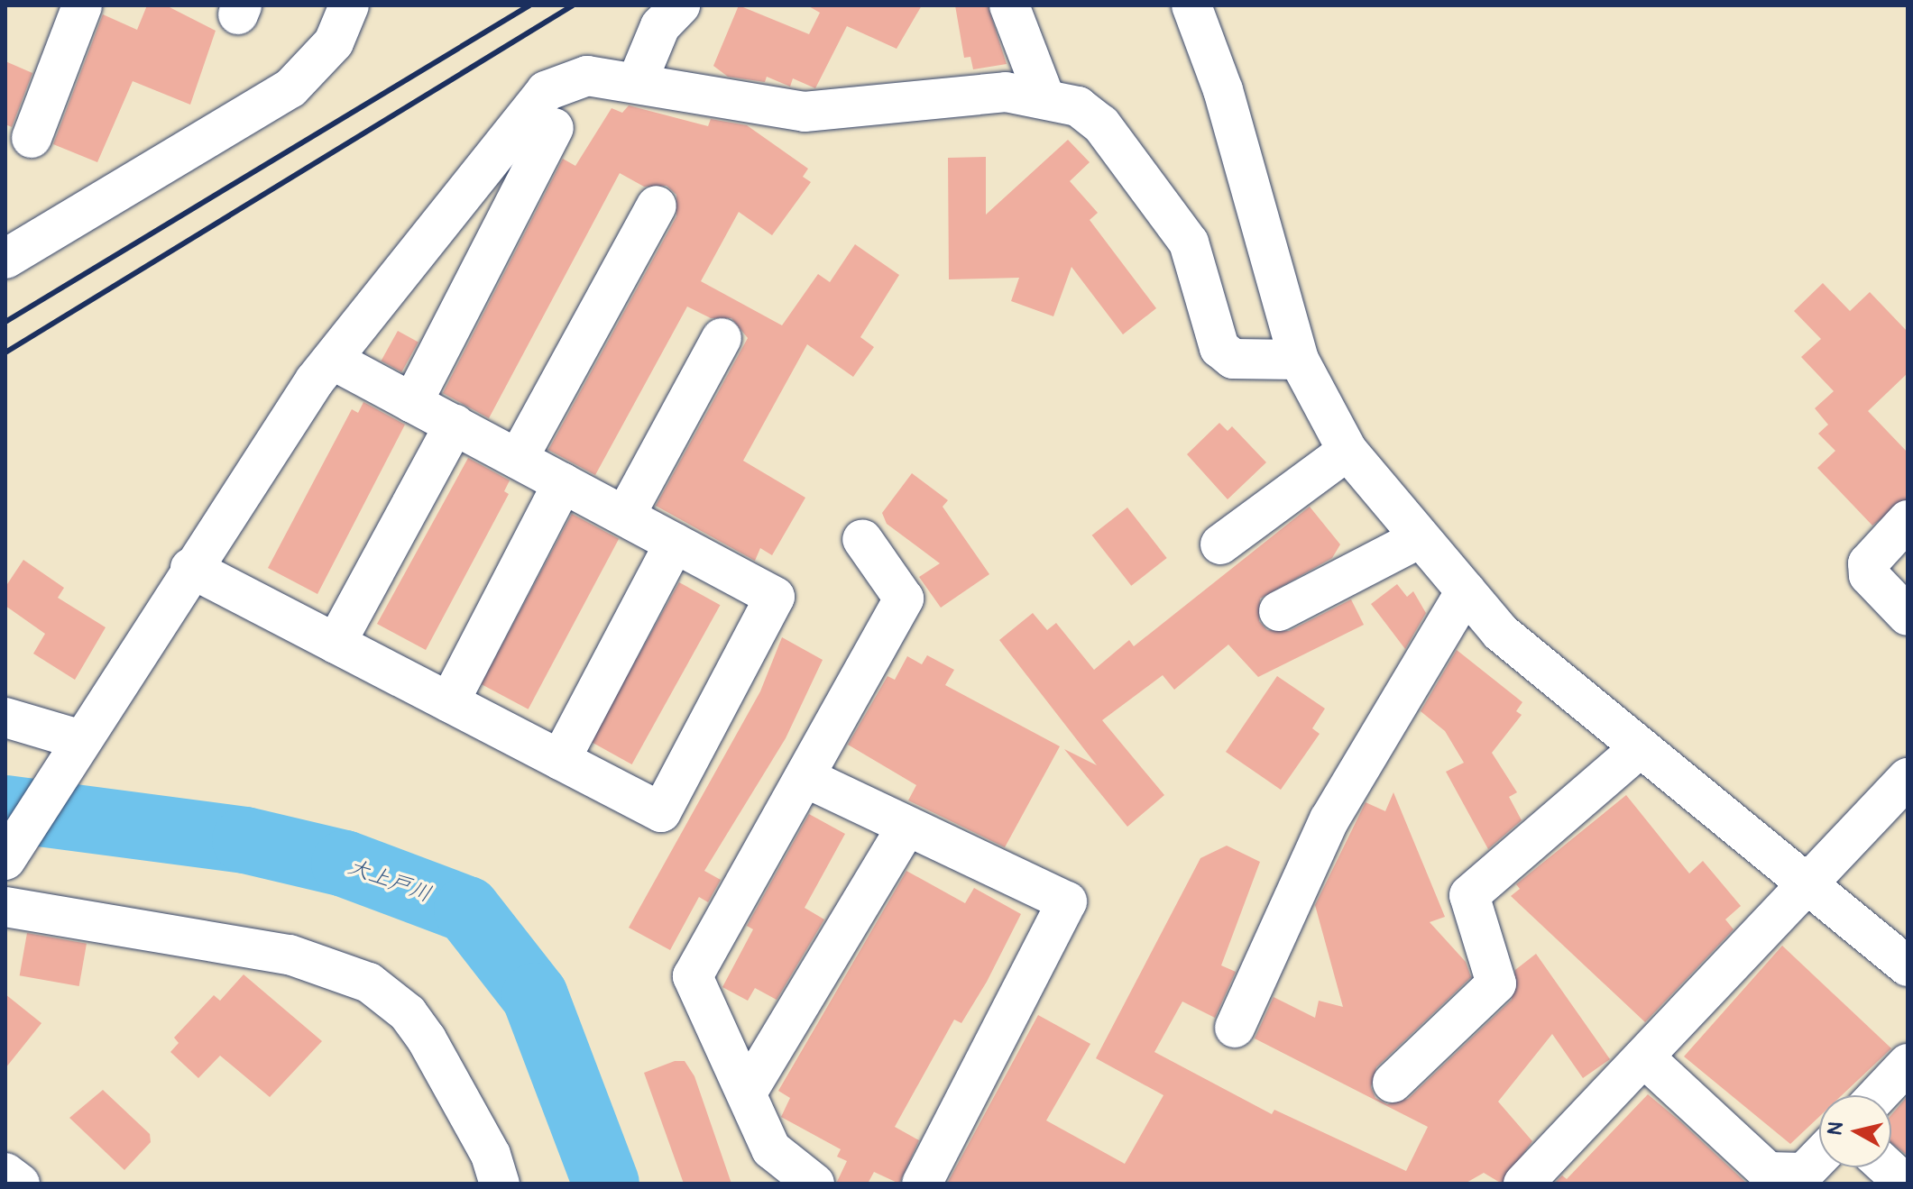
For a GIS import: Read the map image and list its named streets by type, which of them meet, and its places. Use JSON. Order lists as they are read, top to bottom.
{
  "water": ["大上戸川"],
  "north": "left"
}
